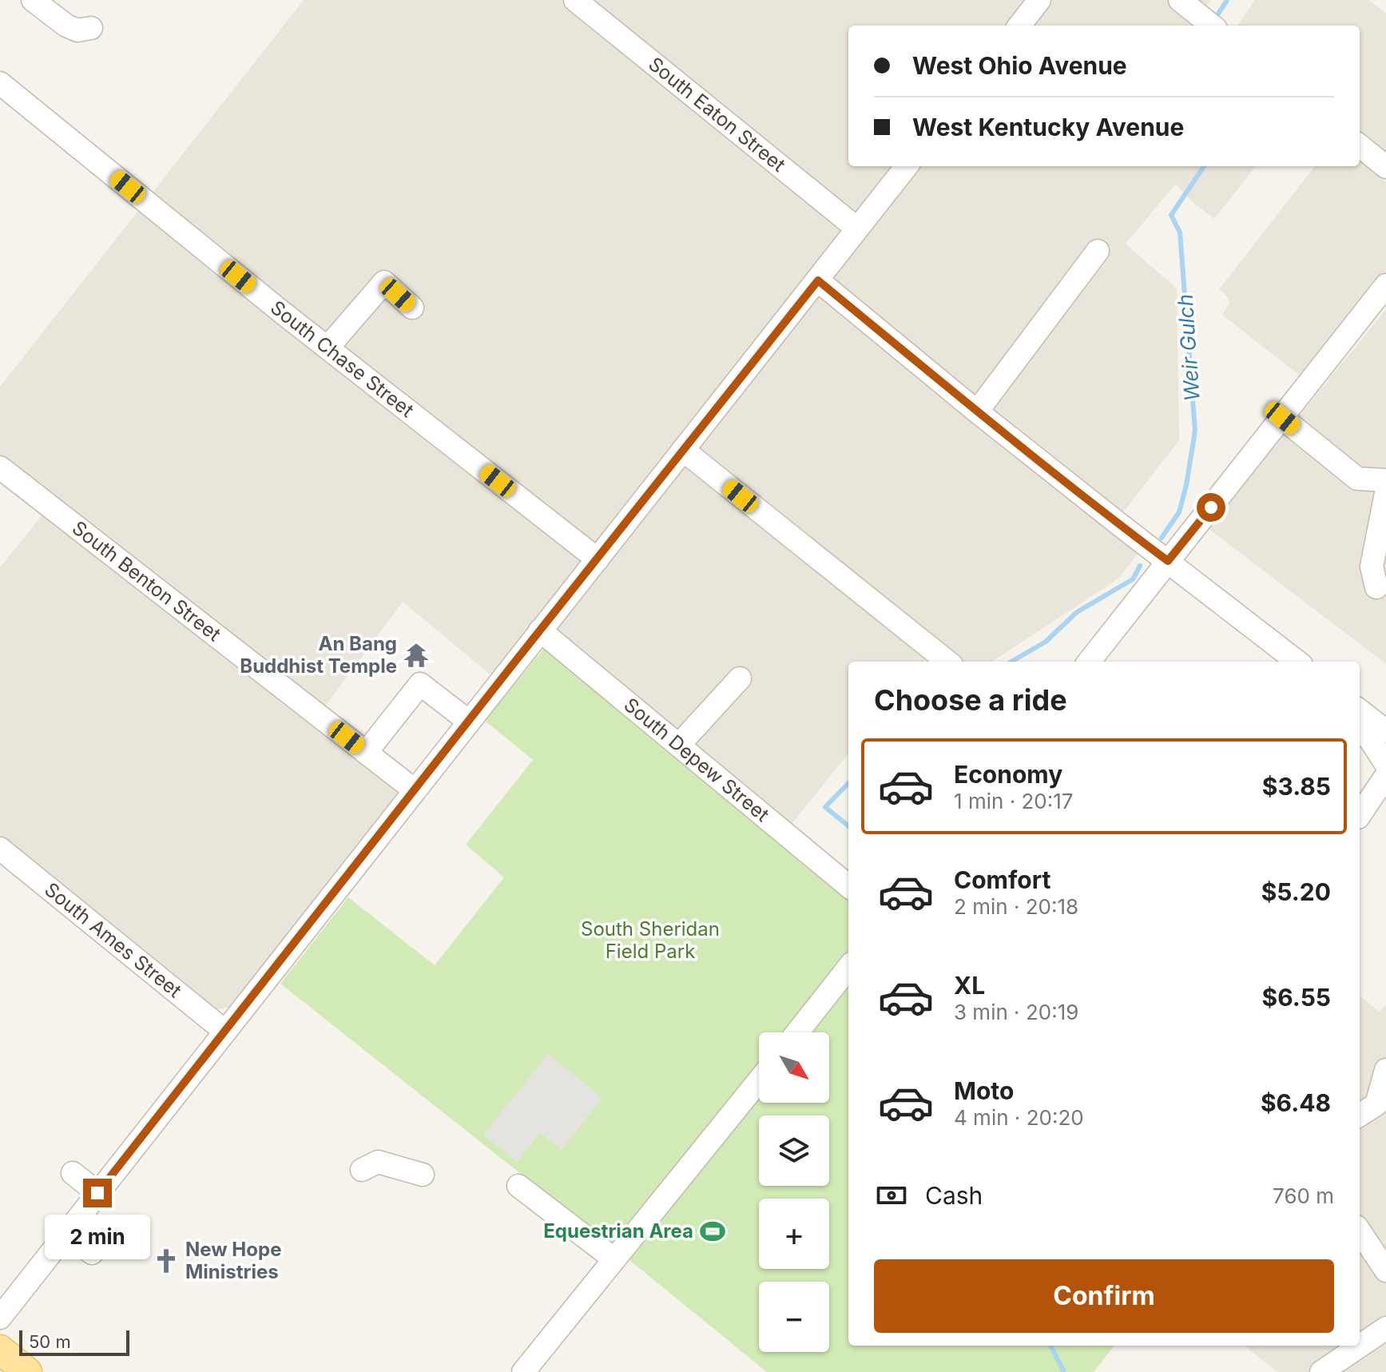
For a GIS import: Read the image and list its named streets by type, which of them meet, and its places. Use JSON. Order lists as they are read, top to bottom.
{
  "streets": {
    "street": [
      "South Eaton Street",
      "South Chase Street",
      "South Benton Street",
      "South Depew Street",
      "South Ames Street"
    ]
  },
  "water": ["Weir Gulch"],
  "parks": ["South Sheridan Field Park"],
  "places": {
    "temple": ["An Bang Buddhist Temple"],
    "sports": ["Equestrian Area"],
    "church": ["New Hope Ministries"]
  },
  "scale_bar": "50 m",
  "north": "bottom right",
  "page": {
    "banner": ["West Ohio Avenue", "West Kentucky Avenue"],
    "heading": "Choose a ride",
    "list": [
      {
        "name": "Economy",
        "note": "1 min · 20:17",
        "value": "$3.85"
      },
      {
        "name": "Comfort",
        "note": "2 min · 20:18",
        "value": "$5.20"
      },
      {
        "name": "XL",
        "note": "3 min · 20:19",
        "value": "$6.55"
      },
      {
        "name": "Moto",
        "note": "4 min · 20:20",
        "value": "$6.48"
      }
    ],
    "map_buttons": ["+", "−"],
    "pay": ["Cash", "760 m"],
    "bubble": "2 min",
    "buttons": "Confirm",
    "scale": "50 m"
  }
}
